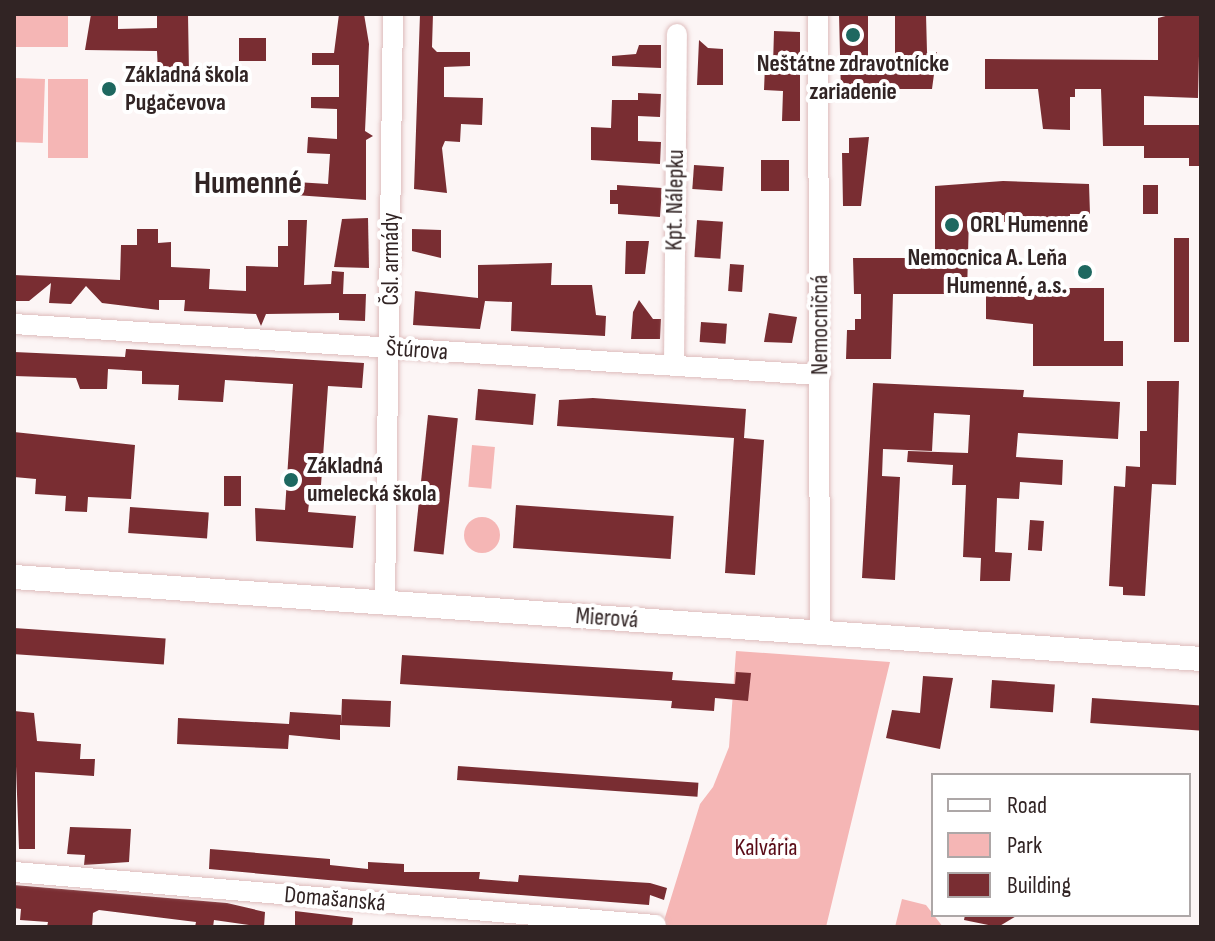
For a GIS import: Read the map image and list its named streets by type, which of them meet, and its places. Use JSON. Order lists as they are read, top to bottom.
{
  "streets": {
    "main road": ["Mierová"],
    "street": [
      "Kpt. Nálepku",
      "Čsl. armády",
      "Nemocničná",
      "Štúrova",
      "Domašanská"
    ]
  },
  "crossings": [
    ["Kpt. Nálepku", "Štúrova"],
    ["Čsl. armády", "Štúrova"],
    ["Čsl. armády", "Mierová"],
    ["Nemocničná", "Štúrova"],
    ["Nemocničná", "Mierová"]
  ],
  "districts": ["Humenné"],
  "parks": ["Kalvária"],
  "places": [
    "Neštátne zdravotnícke zariadenie",
    "Základná škola Pugačevova",
    "ORL Humenné",
    "Nemocnica A. Leňa Humenné, a.s.",
    "Základná umelecká škola"
  ],
  "legend": ["Road", "Park", "Building"]
}
